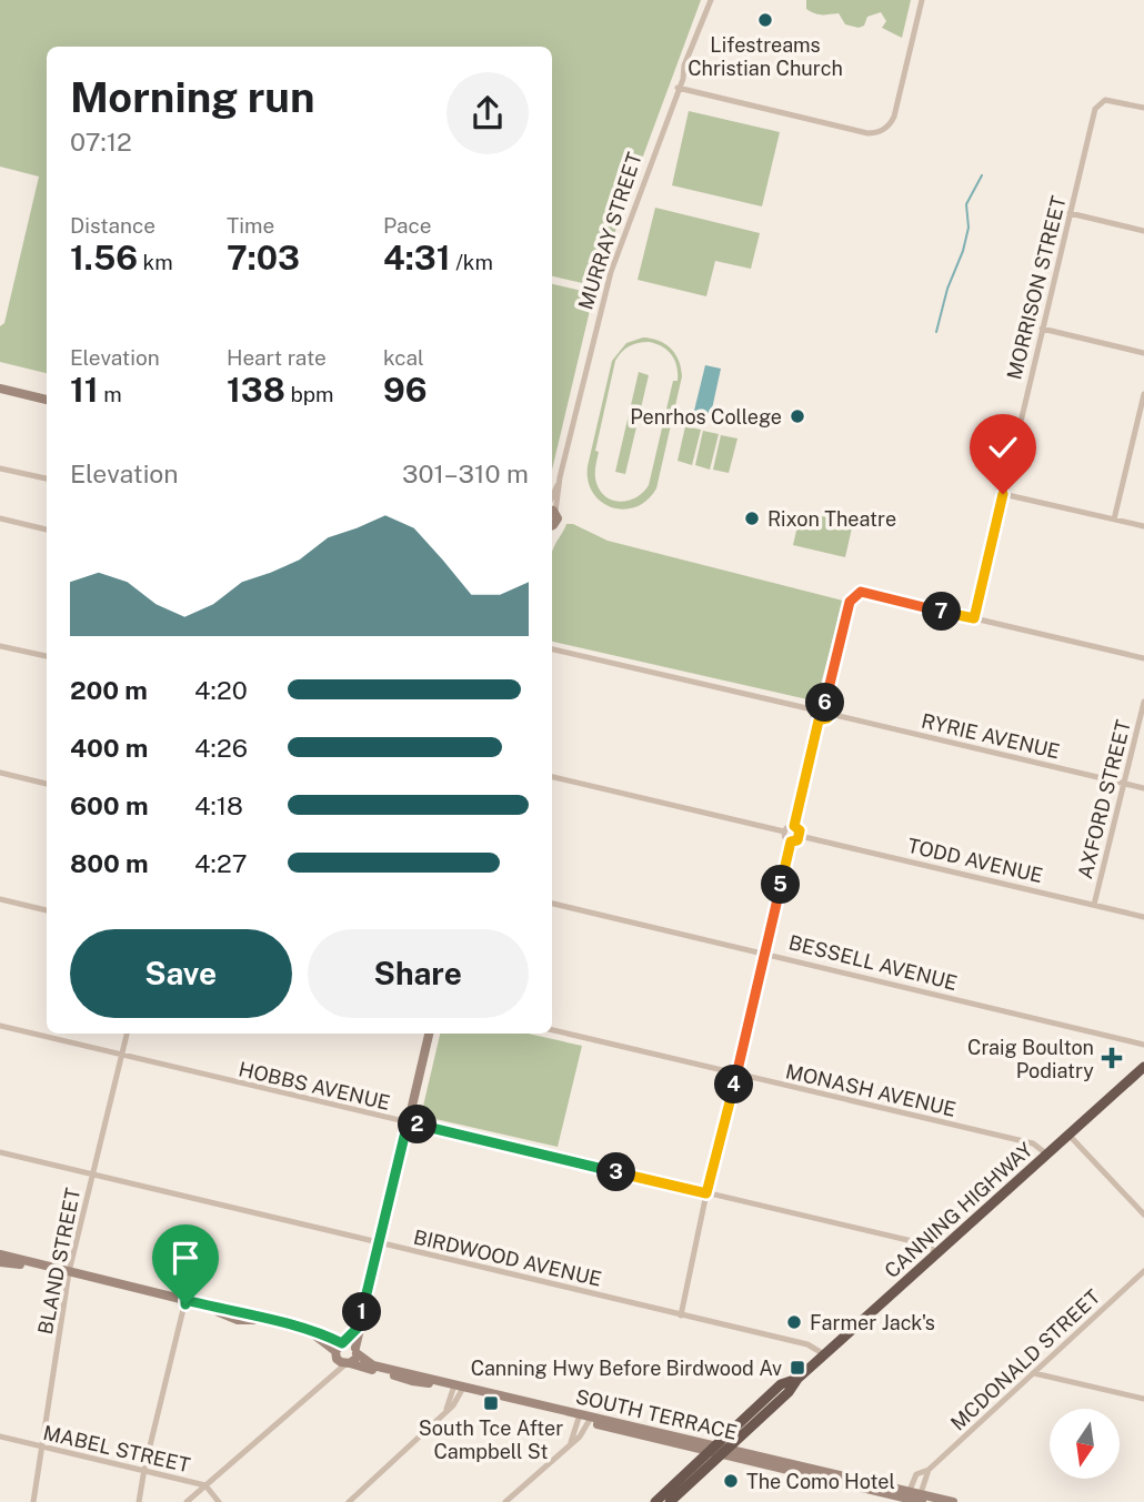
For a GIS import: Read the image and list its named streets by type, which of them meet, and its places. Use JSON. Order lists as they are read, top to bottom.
{
  "streets": {
    "highway": ["CANNING HIGHWAY"],
    "main road": ["SOUTH TERRACE"],
    "street": [
      "MURRAY STREET",
      "MORRISON STREET",
      "RYRIE AVENUE",
      "AXFORD STREET",
      "TODD AVENUE",
      "BESSELL AVENUE",
      "HOBBS AVENUE",
      "MONASH AVENUE",
      "BIRDWOOD AVENUE",
      "BLAND STREET",
      "MCDONALD STREET",
      "MABEL STREET"
    ]
  },
  "crossings": [
    ["RYRIE AVENUE", "AXFORD STREET"],
    ["AXFORD STREET", "TODD AVENUE"],
    ["HOBBS AVENUE", "CANNING HIGHWAY"],
    ["HOBBS AVENUE", "BLAND STREET"],
    ["MONASH AVENUE", "CANNING HIGHWAY"],
    ["CANNING HIGHWAY", "BIRDWOOD AVENUE"],
    ["CANNING HIGHWAY", "SOUTH TERRACE"],
    ["BIRDWOOD AVENUE", "BLAND STREET"],
    ["BLAND STREET", "MABEL STREET"],
    ["MCDONALD STREET", "SOUTH TERRACE"]
  ],
  "places": {
    "other": [
      "Lifestreams Christian Church",
      "Penrhos College",
      "Rixon Theatre",
      "Farmer Jack's",
      "The Como Hotel"
    ],
    "health": ["Craig Boulton Podiatry"],
    "transit": ["Canning Hwy Before Birdwood Av", "South Tce After Campbell St"]
  },
  "north": "bottom",
  "page": {
    "heading": ["Morning run", "07:12"],
    "stats": [
      ["Distance", "1.56 km"],
      ["Time", "7:03"],
      ["Pace", "4:31 /km"],
      ["Elevation", "11 m"],
      ["Heart rate", "138 bpm"],
      ["kcal", "96"]
    ],
    "chart": ["Elevation", "301–310 m"],
    "pins": [
      "7",
      "6",
      "5",
      "4",
      "2",
      "3",
      "1"
    ],
    "list": [
      {
        "name": "200 m",
        "note": "4:20"
      },
      {
        "name": "400 m",
        "note": "4:26"
      },
      {
        "name": "600 m",
        "note": "4:18"
      },
      {
        "name": "800 m",
        "note": "4:27"
      }
    ],
    "buttons": ["Save", "Share"]
  }
}
